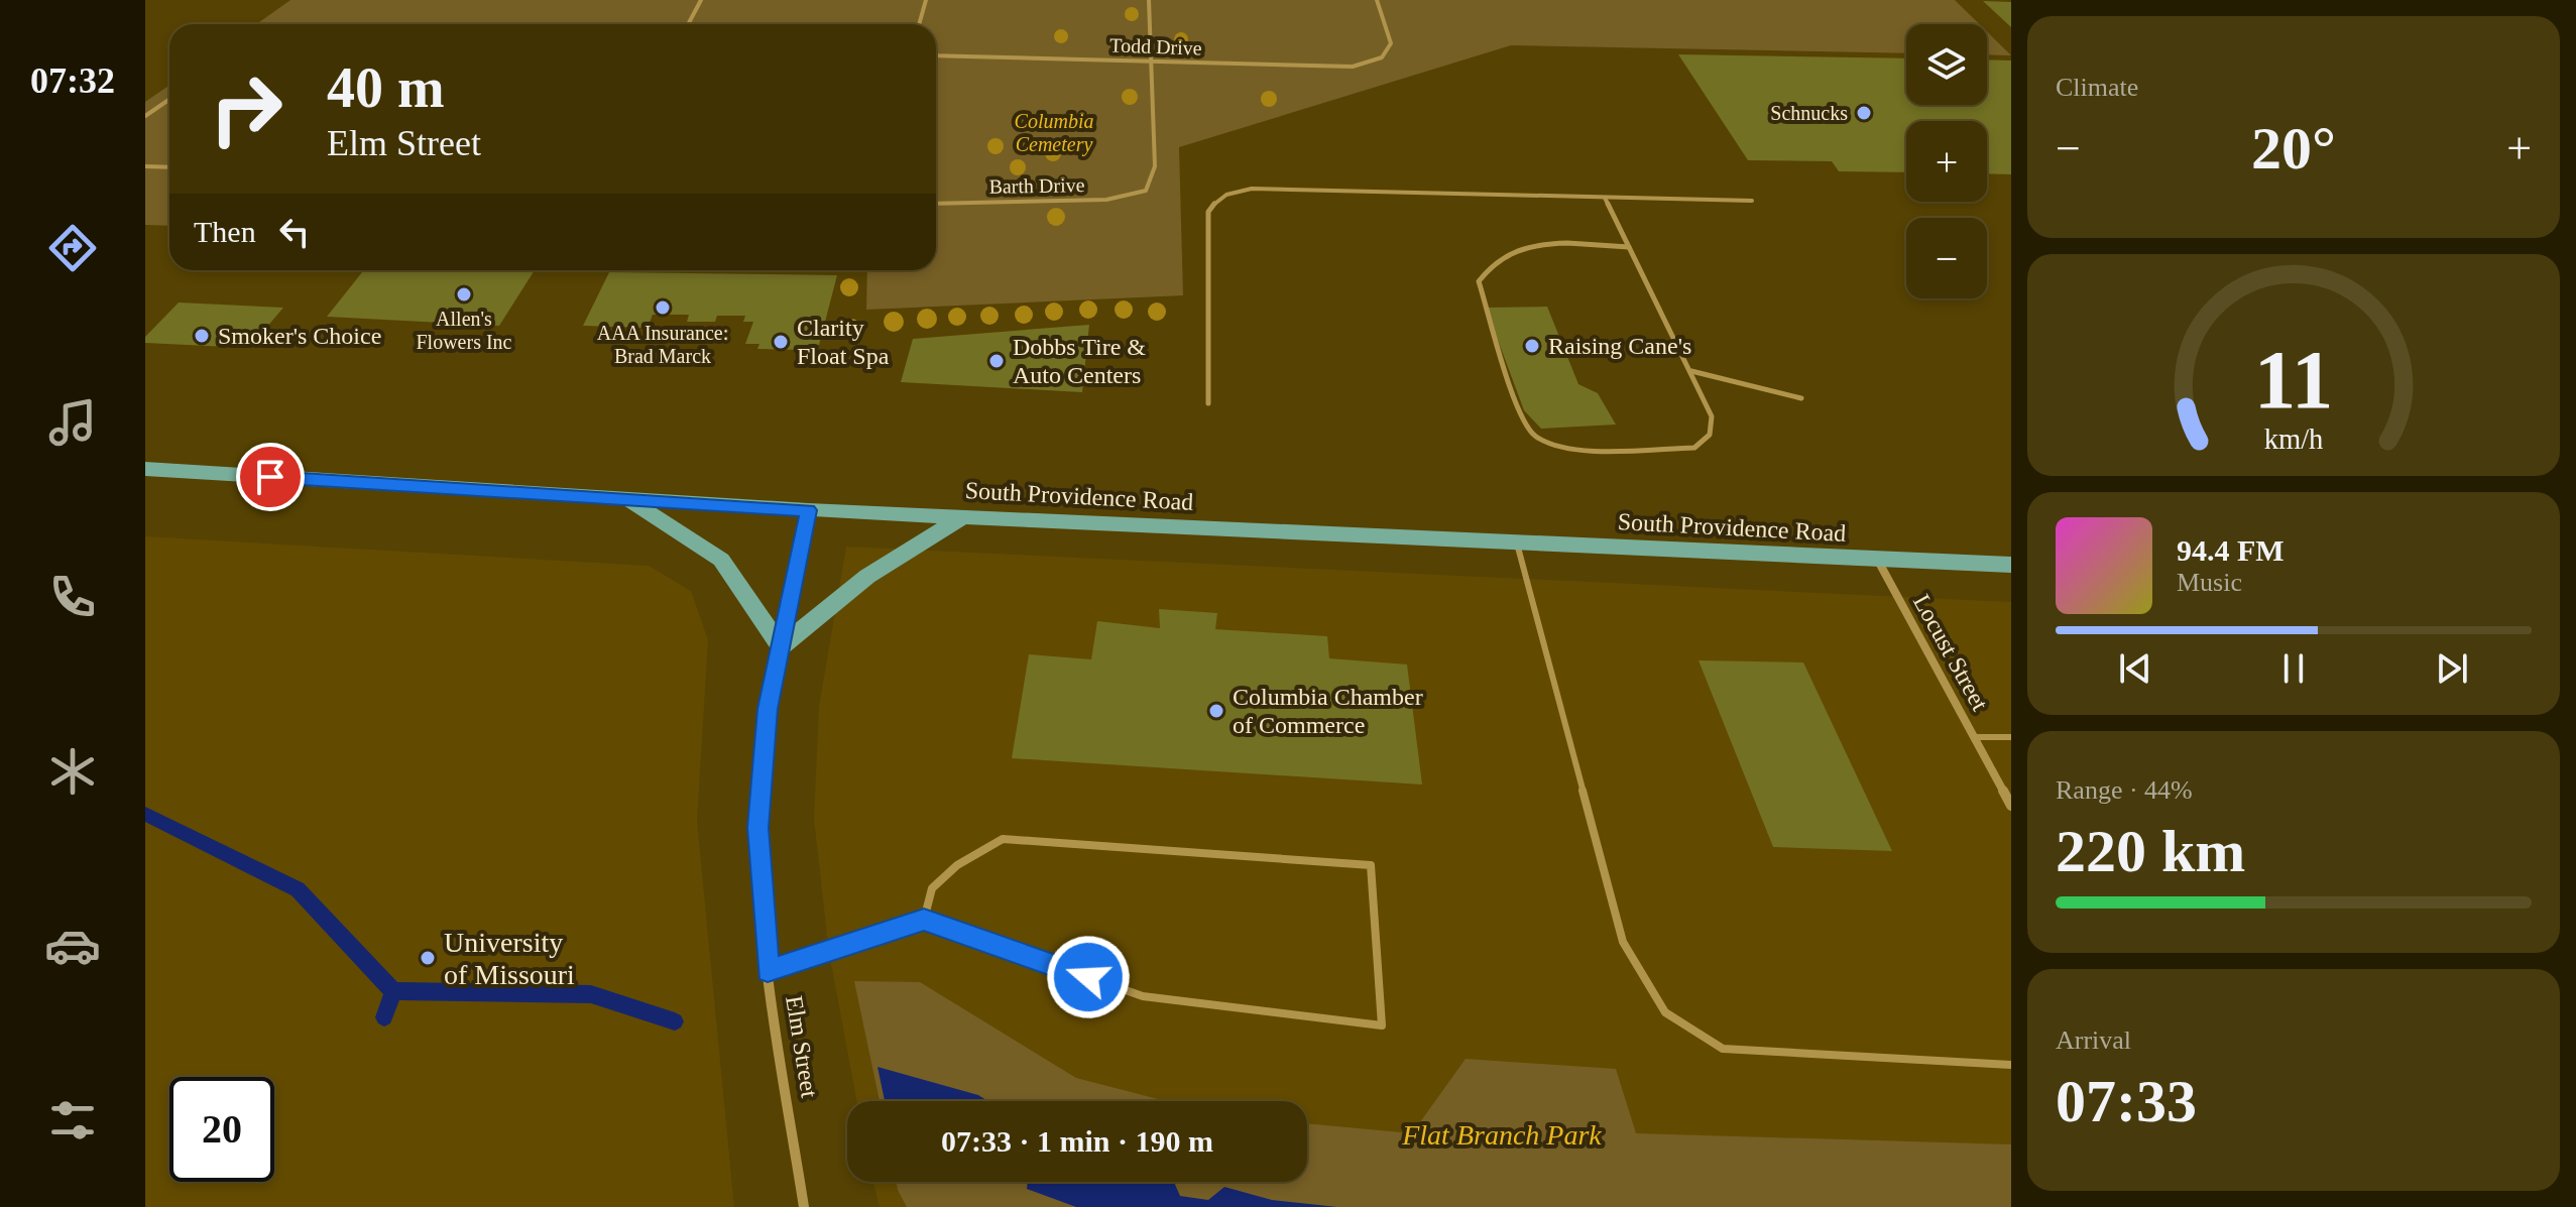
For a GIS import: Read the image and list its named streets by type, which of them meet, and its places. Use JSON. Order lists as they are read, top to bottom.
{
  "streets": {
    "main road": ["South Providence Road"],
    "street": ["Locust Street", "Elm Street"],
    "lane": ["Todd Drive", "Barth Drive"]
  },
  "crossings": [
    ["Todd Drive", "Barth Drive"],
    ["South Providence Road", "Locust Street"],
    ["South Providence Road", "Elm Street"]
  ],
  "parks": ["Columbia Cemetery", "Flat Branch Park"],
  "places": [
    "Schnucks",
    "Allen's Flowers Inc",
    "AAA Insurance: Brad Marck",
    "Smoker's Choice",
    "Clarity Float Spa",
    "Raising Cane's",
    "Dobbs Tire & Auto Centers",
    "Columbia Chamber of Commerce",
    "University of Missouri"
  ],
  "page": {
    "tabs": "07:32",
    "tile": [
      "Climate",
      ["Range · 44%", "220 km"],
      ["Arrival", "07:33"]
    ],
    "map_buttons": ["+", "−"],
    "turn": ["40 m", "Elm Street"],
    "heat": ["−", "20°", "+"],
    "then": "Then",
    "song": ["94.4 FM", "Music"],
    "limit": "20",
    "trip": "07:33 · 1 min · 190 m",
    "gauge": ["11", "km/h"]
  }
}
